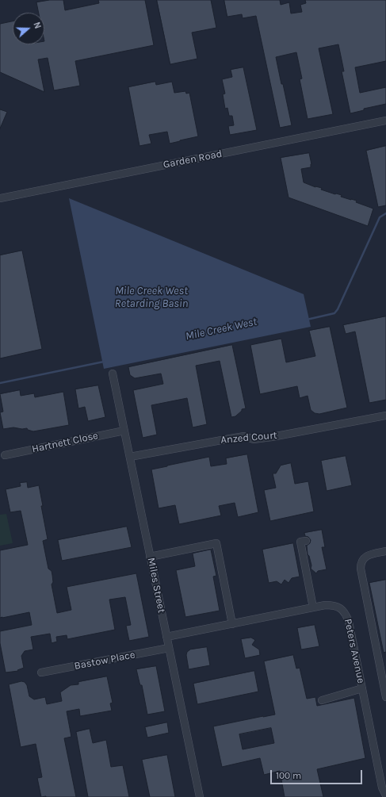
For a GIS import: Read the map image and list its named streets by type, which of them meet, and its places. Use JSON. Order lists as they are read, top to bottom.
{
  "streets": {
    "street": [
      "Garden Road",
      "Anzed Court",
      "Hartnett Close",
      "Miles Street",
      "Peters Avenue",
      "Bastow Place"
    ]
  },
  "crossings": [
    ["Anzed Court", "Miles Street"],
    ["Hartnett Close", "Miles Street"],
    ["Miles Street", "Peters Avenue"],
    ["Miles Street", "Bastow Place"]
  ],
  "water": ["Mile Creek West Retarding Basin", "Mile Creek West"],
  "scale_bar": "100 m",
  "north": "right"
}
